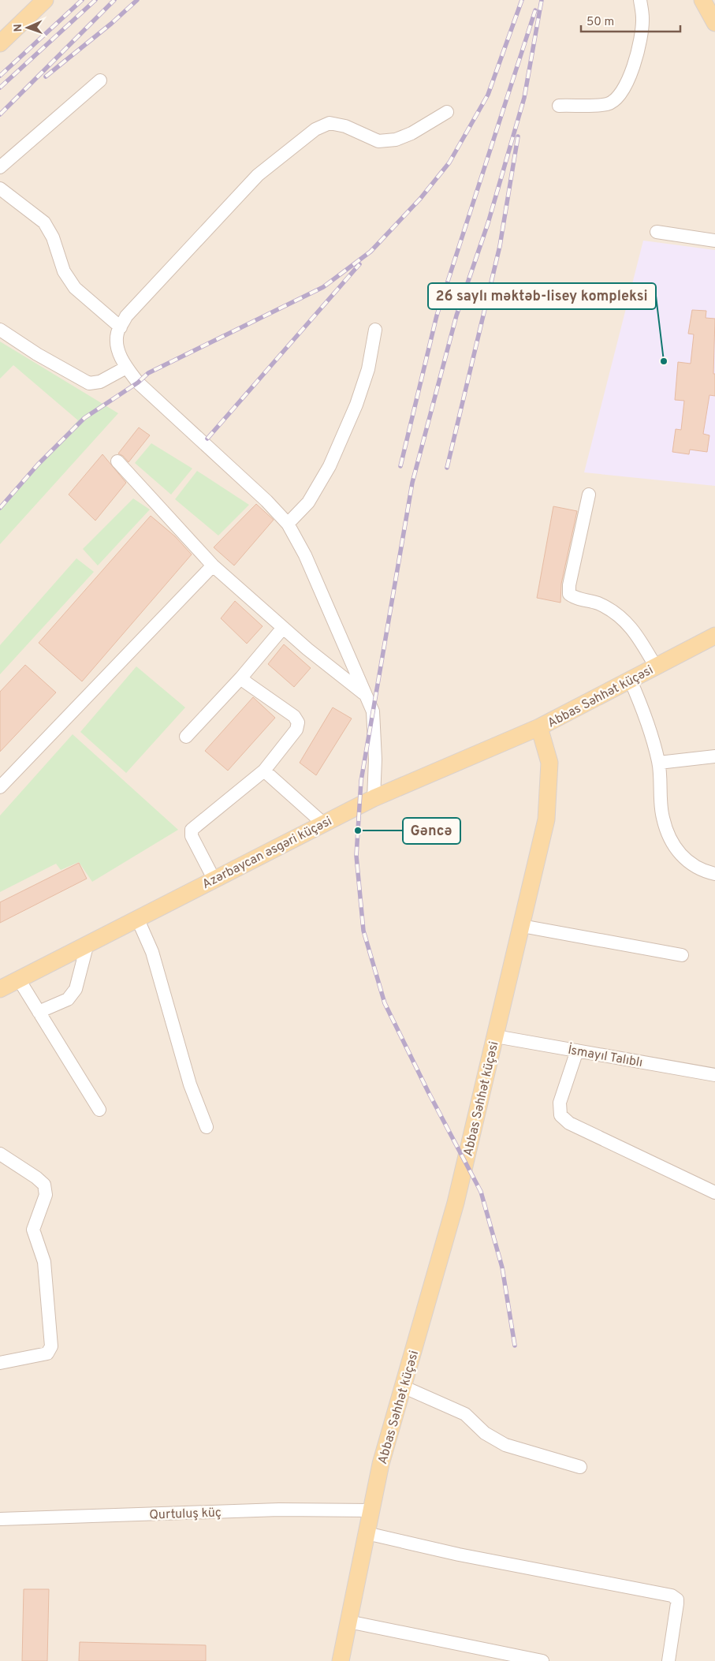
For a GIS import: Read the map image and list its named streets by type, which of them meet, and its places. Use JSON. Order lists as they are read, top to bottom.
{
  "streets": {
    "main road": ["Abbas Səhhət küçəsi", "Azərbaycan əsgəri küçəsi"],
    "street": ["İsmayıl Talıblı", "Qurtuluş küç"]
  },
  "crossings": [
    ["Abbas Səhhət küçəsi", "Azərbaycan əsgəri küçəsi"],
    ["Abbas Səhhət küçəsi", "İsmayıl Talıblı"],
    ["Abbas Səhhət küçəsi", "Qurtuluş küç"]
  ],
  "places": ["26 saylı məktəb-lisey kompleksi", "Gəncə"],
  "scale_bar": "50 m",
  "north": "left"
}
